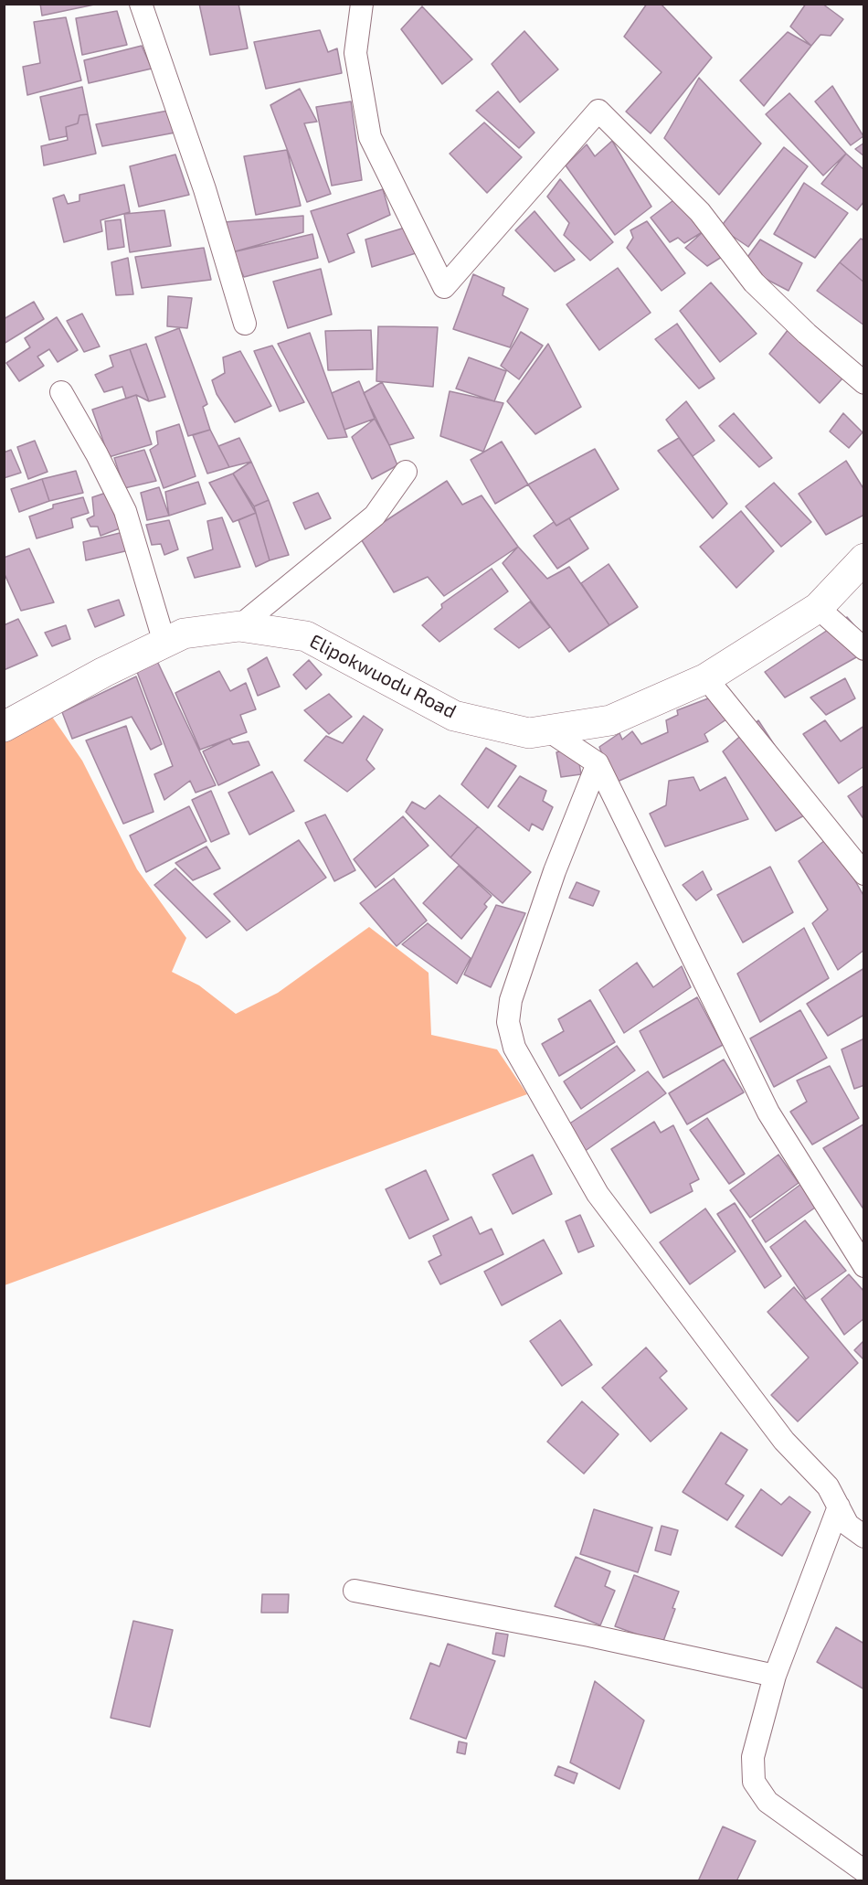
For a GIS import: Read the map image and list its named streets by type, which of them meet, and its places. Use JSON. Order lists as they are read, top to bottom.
{
  "streets": {
    "street": ["Elipokwuodu Road"]
  }
}
